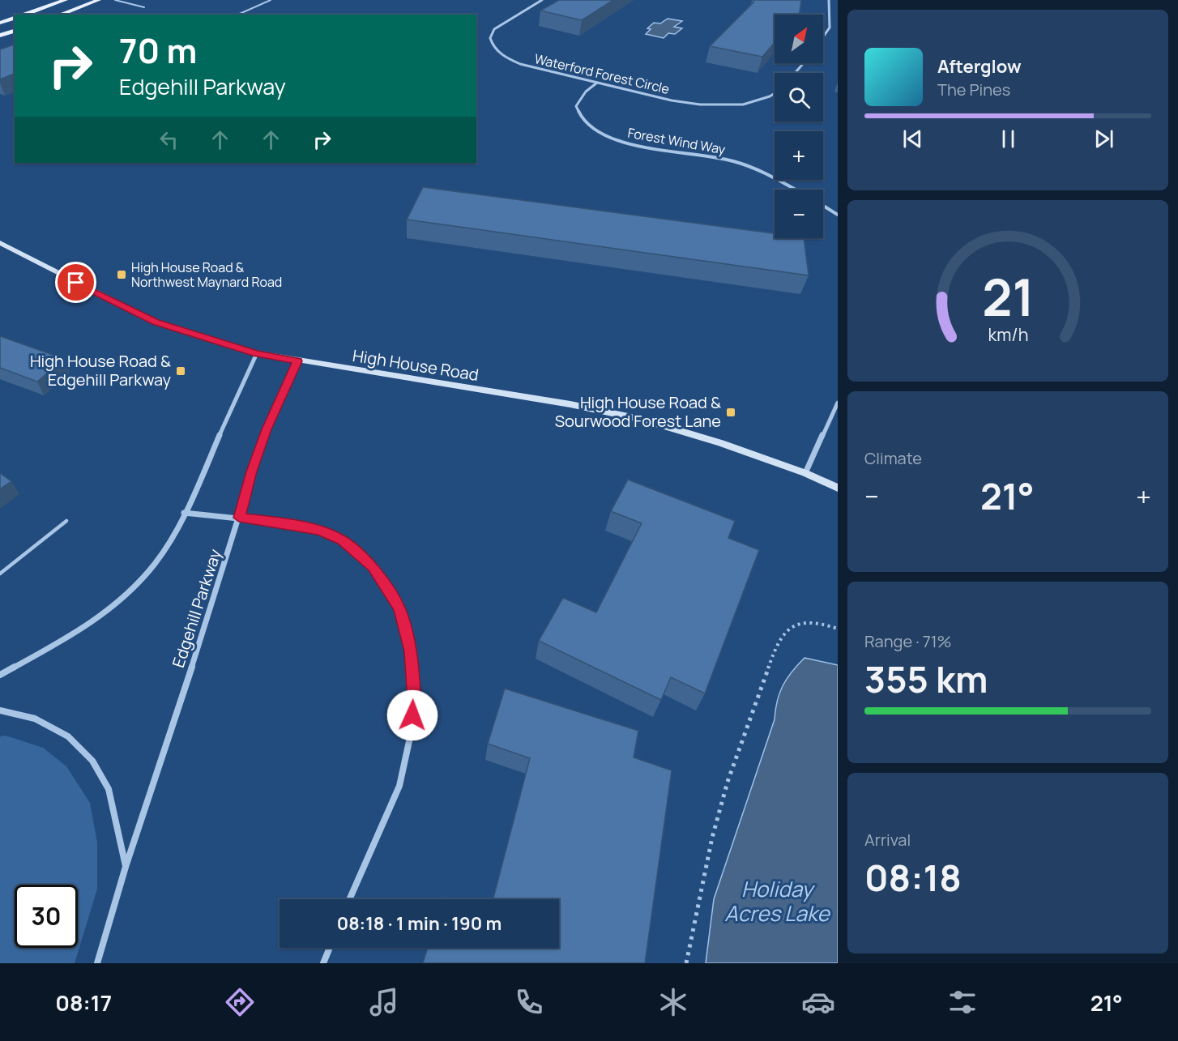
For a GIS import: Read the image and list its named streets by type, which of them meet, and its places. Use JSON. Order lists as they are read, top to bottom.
{
  "streets": {
    "main road": ["High House Road"],
    "street": ["Waterford Forest Circle", "Forest Wind Way", "Edgehill Parkway"]
  },
  "crossings": [
    ["Waterford Forest Circle", "Forest Wind Way"],
    ["High House Road", "Edgehill Parkway"]
  ],
  "water": ["Holiday Acres Lake"],
  "places": {
    "transit": ["High House Road & Northwest Maynard Road", "High House Road & Edgehill Parkway", "High House Road & Sourwood Forest Lane"]
  },
  "north": "top right",
  "page": {
    "map_buttons": ["+", "−"],
    "turn": ["70 m", "Edgehill Parkway"],
    "song": ["Afterglow", "The Pines"],
    "tile": [
      "Climate",
      ["Range · 71%", "355 km"],
      ["Arrival", "08:18"]
    ],
    "heat": ["−", "21°", "+"],
    "limit": "30",
    "trip": "08:18 · 1 min · 190 m",
    "tabs": ["08:17", "21°"],
    "gauge": ["21", "km/h"]
  }
}
